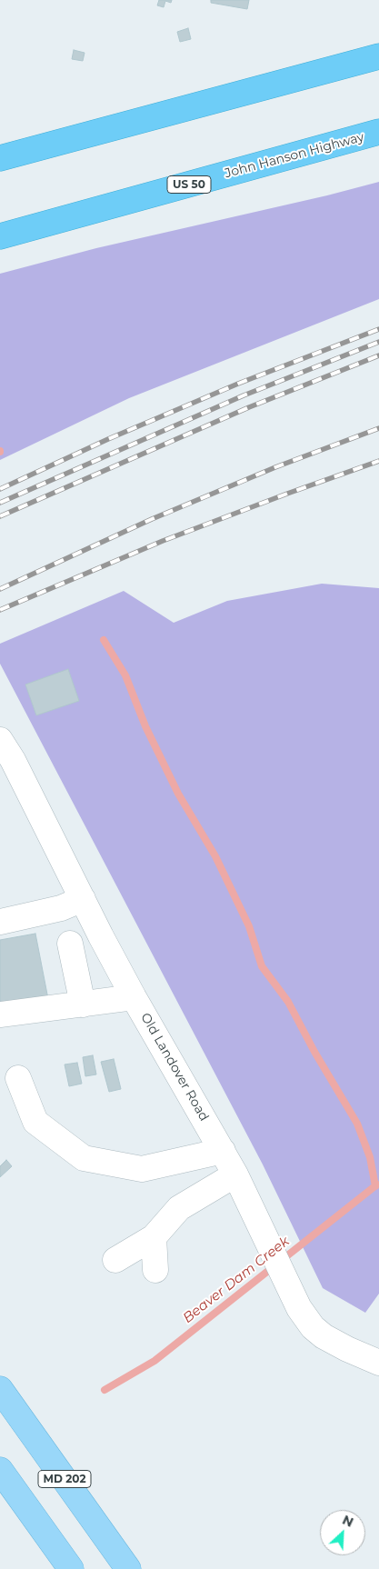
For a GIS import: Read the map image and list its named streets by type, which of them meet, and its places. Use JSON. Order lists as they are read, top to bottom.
{
  "streets": {
    "highway": ["John Hanson Highway", "US 50"],
    "main road": ["MD 202"],
    "street": ["Old Landover Road"]
  },
  "water": ["Beaver Dam Creek"],
  "north": "top right"
}
